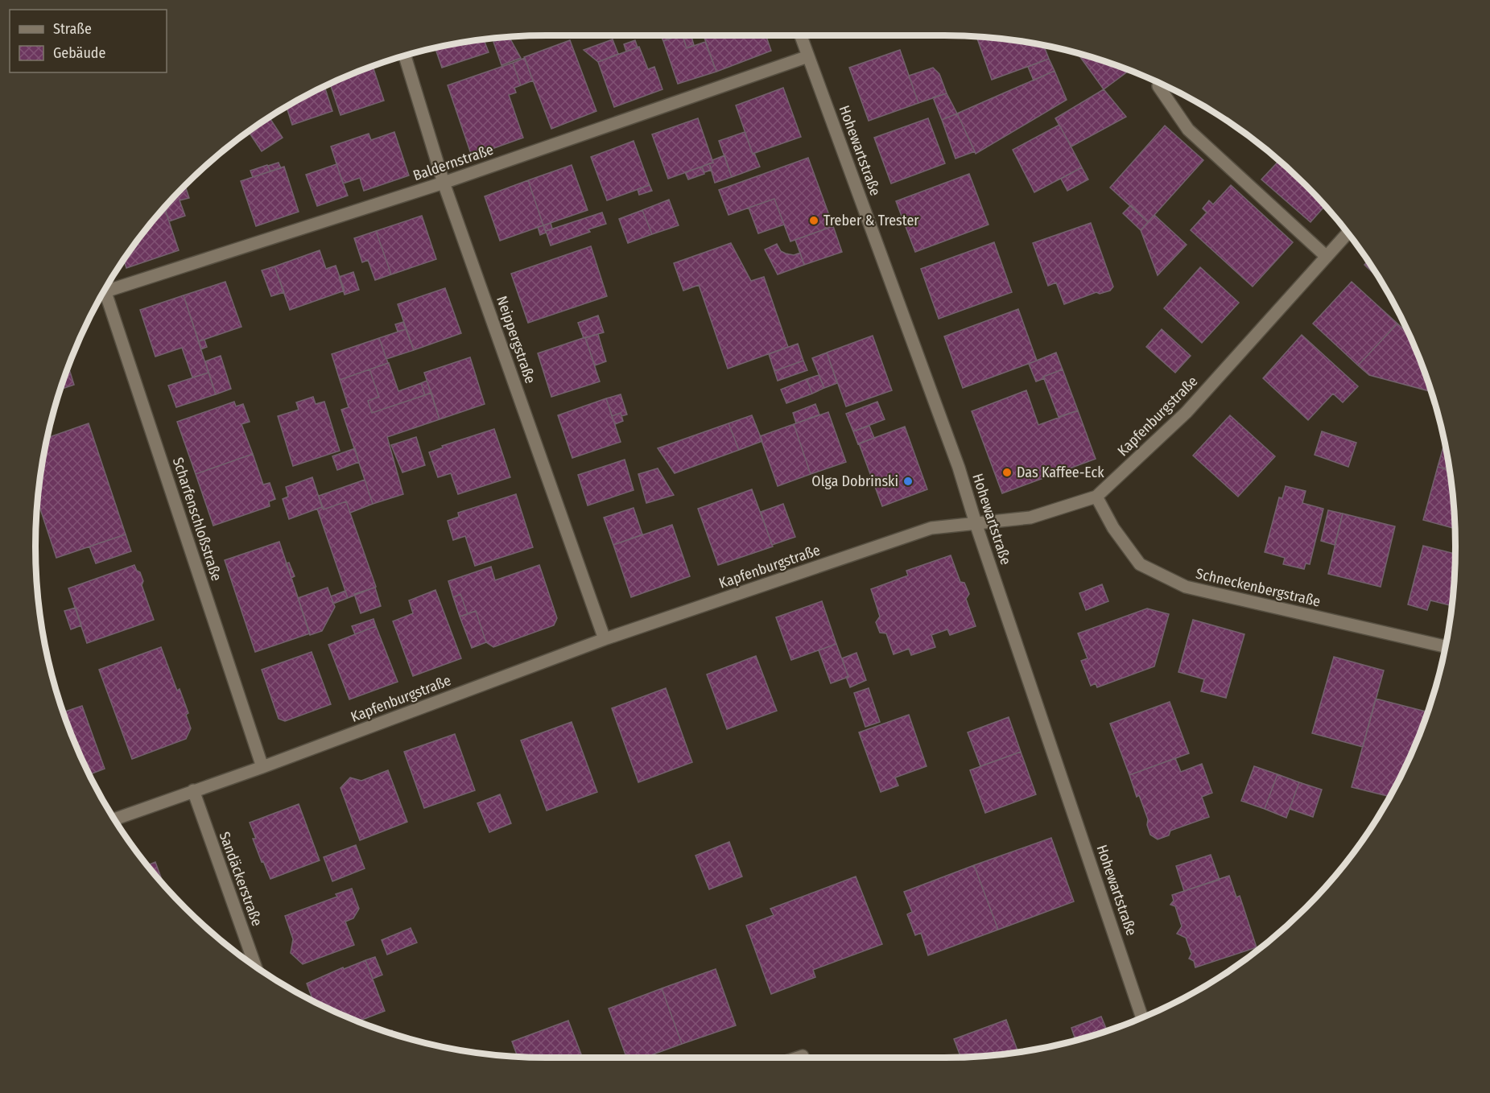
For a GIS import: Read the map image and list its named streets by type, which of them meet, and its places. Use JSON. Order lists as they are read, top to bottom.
{
  "streets": {
    "street": [
      "Hohewartstraße",
      "Baldernstraße",
      "Neippergstraße",
      "Kapfenburgstraße",
      "Scharfenschloßstraße",
      "Schneckenbergstraße",
      "Sandäckerstraße"
    ]
  },
  "crossings": [
    ["Hohewartstraße", "Baldernstraße"],
    ["Hohewartstraße", "Kapfenburgstraße"],
    ["Baldernstraße", "Neippergstraße"],
    ["Neippergstraße", "Kapfenburgstraße"],
    ["Kapfenburgstraße", "Scharfenschloßstraße"],
    ["Kapfenburgstraße", "Schneckenbergstraße"],
    ["Kapfenburgstraße", "Sandäckerstraße"]
  ],
  "places": ["Treber & Trester", "Das Kaffee-Eck", "Olga Dobrinski"],
  "legend": ["Straße", "Gebäude"]
}
